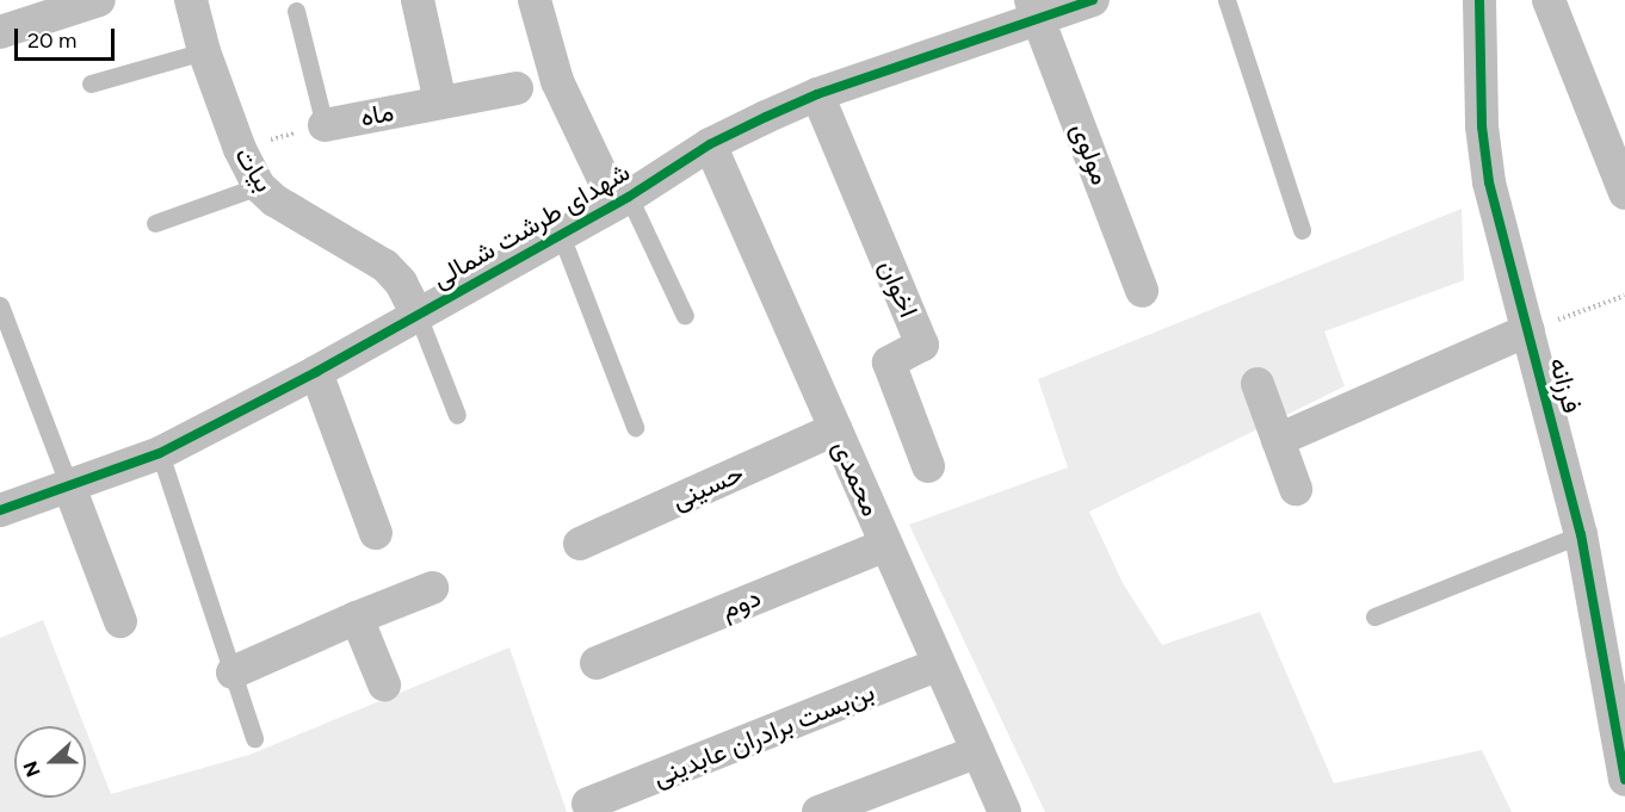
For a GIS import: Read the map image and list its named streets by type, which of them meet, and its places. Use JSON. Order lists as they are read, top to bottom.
{
  "streets": {
    "street": [
      "ماه",
      "مولوی",
      "بیات",
      "شهدای طرشت شمالی",
      "اخوان",
      "فرزانه",
      "محمدی",
      "حسینی",
      "دوم",
      "بن‌بست برادران عابدینی"
    ]
  },
  "crossings": [
    ["ماه", "بیات"],
    ["مولوی", "شهدای طرشت شمالی"],
    ["بیات", "شهدای طرشت شمالی"],
    ["شهدای طرشت شمالی", "اخوان"],
    ["شهدای طرشت شمالی", "محمدی"],
    ["محمدی", "حسینی"],
    ["محمدی", "دوم"],
    ["محمدی", "بن‌بست برادران عابدینی"]
  ],
  "scale_bar": "20 m",
  "north": "left"
}
